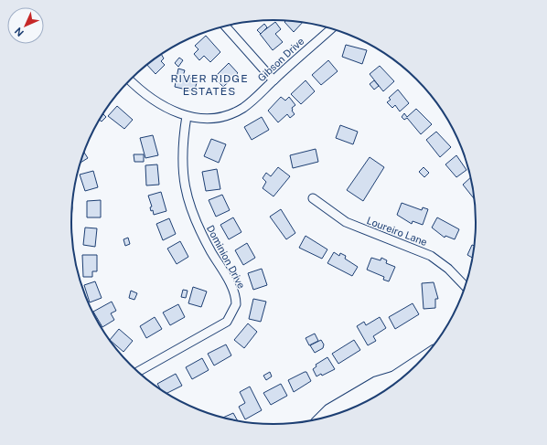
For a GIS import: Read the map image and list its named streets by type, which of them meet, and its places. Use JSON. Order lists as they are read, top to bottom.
{
  "streets": {
    "street": ["Gibson Drive", "Loureiro Lane", "Dominion Drive"]
  },
  "crossings": [
    ["Gibson Drive", "Dominion Drive"]
  ],
  "districts": ["RIVER RIDGE ESTATES"],
  "north": "bottom left"
}
